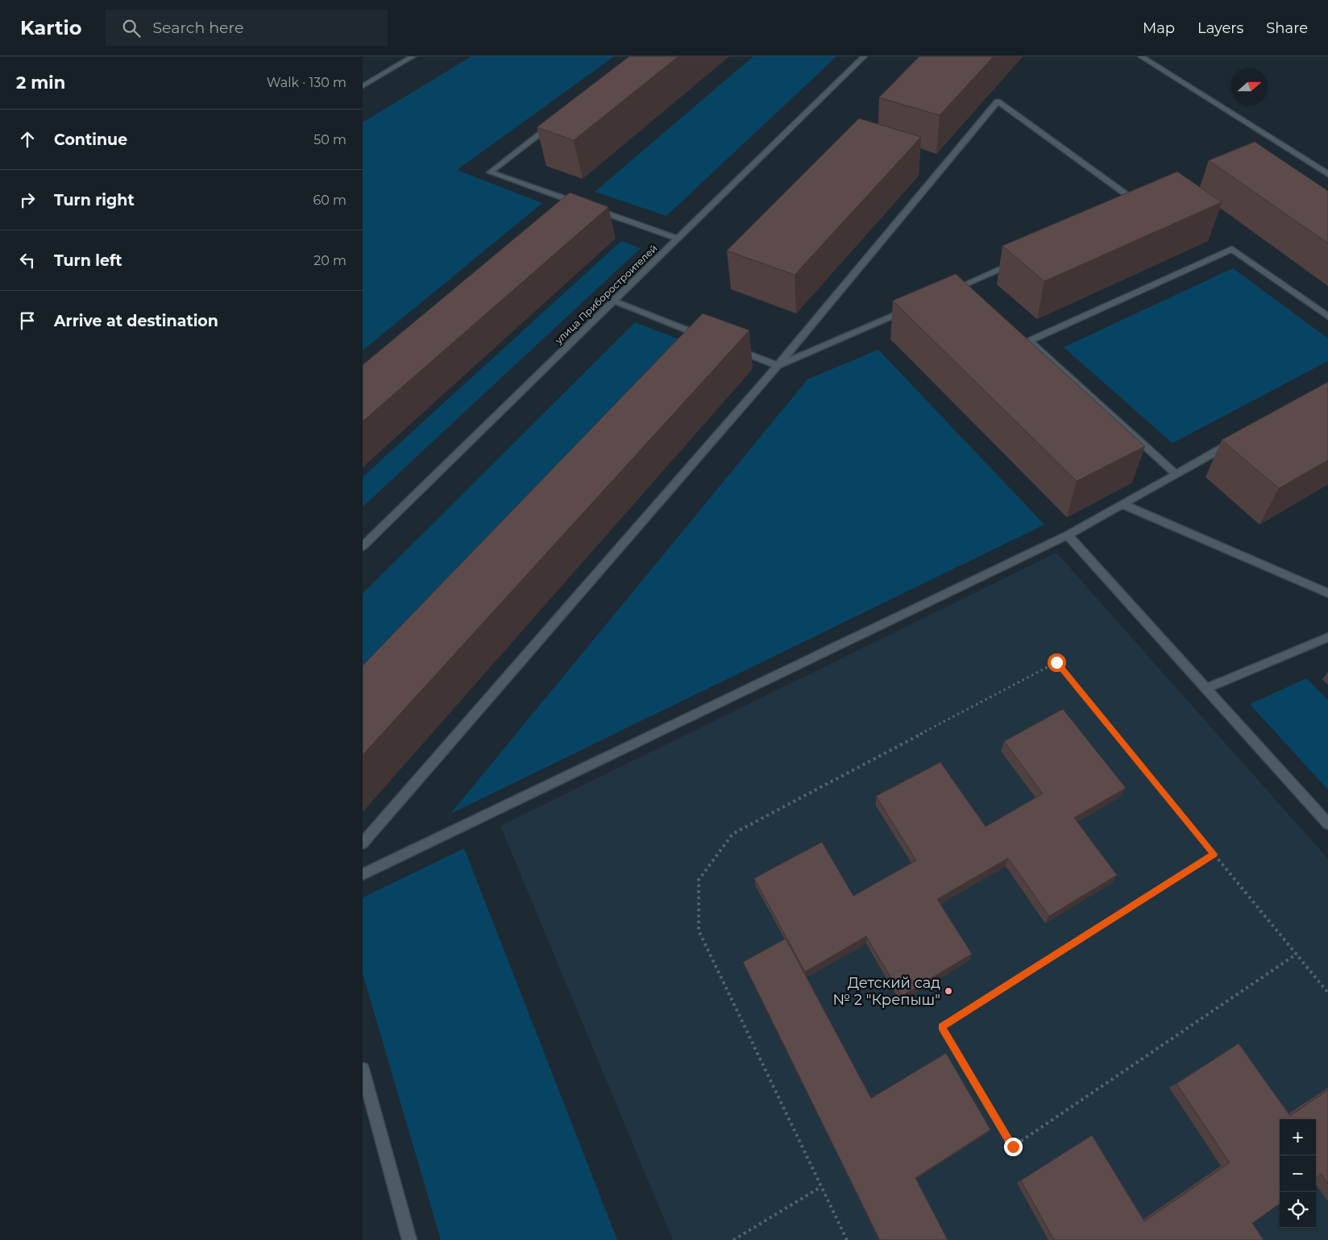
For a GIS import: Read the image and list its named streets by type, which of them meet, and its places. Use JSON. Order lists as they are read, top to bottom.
{
  "streets": {
    "street": ["улица Приборостроителей"]
  },
  "places": ["Детский сад № 2 \"Крепыш\""],
  "north": "right",
  "page": {
    "header": "Kartio",
    "search": "Search here",
    "nav": ["Map", "Layers", "Share"],
    "heading": ["2 min", "Walk · 130 m"],
    "list": [
      ["Continue", "50 m"],
      ["Turn right", "60 m"],
      ["Turn left", "20 m"],
      "Arrive at destination"
    ],
    "map_buttons": ["+", "−"]
  }
}
